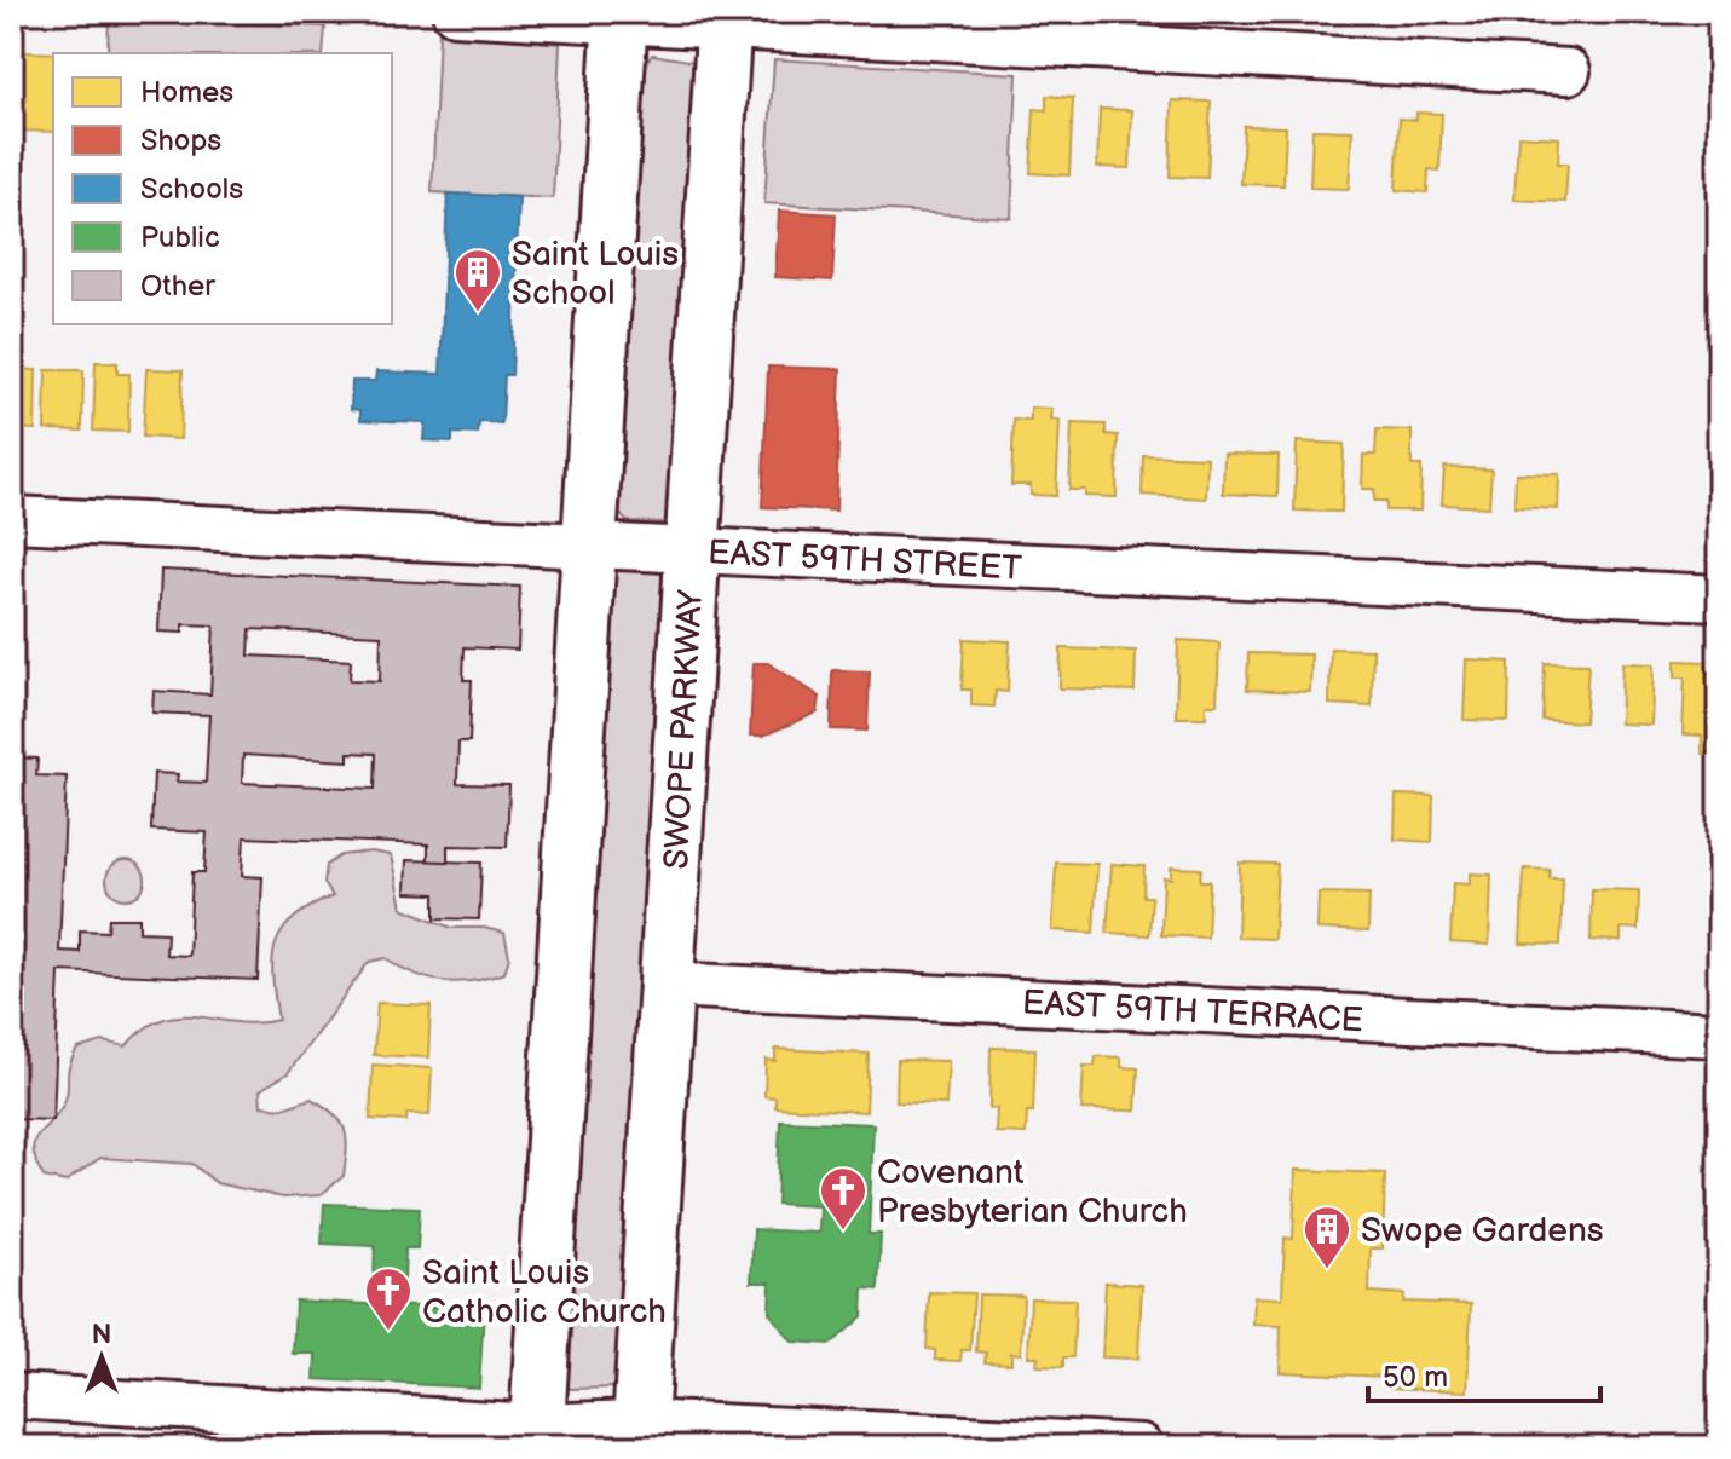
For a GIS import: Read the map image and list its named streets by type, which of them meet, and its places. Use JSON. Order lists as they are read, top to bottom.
{
  "streets": {
    "main road": ["SWOPE PARKWAY"],
    "street": ["EAST 59TH STREET", "EAST 59TH TERRACE"]
  },
  "crossings": [
    ["EAST 59TH STREET", "SWOPE PARKWAY"],
    ["SWOPE PARKWAY", "EAST 59TH TERRACE"]
  ],
  "places": {
    "building": ["Saint Louis School", "Swope Gardens"],
    "church": ["Covenant Presbyterian Church", "Saint Louis Catholic Church"]
  },
  "legend": [
    "Homes",
    "Shops",
    "Schools",
    "Public",
    "Other"
  ],
  "scale_bar": "50 m",
  "north": "top"
}
